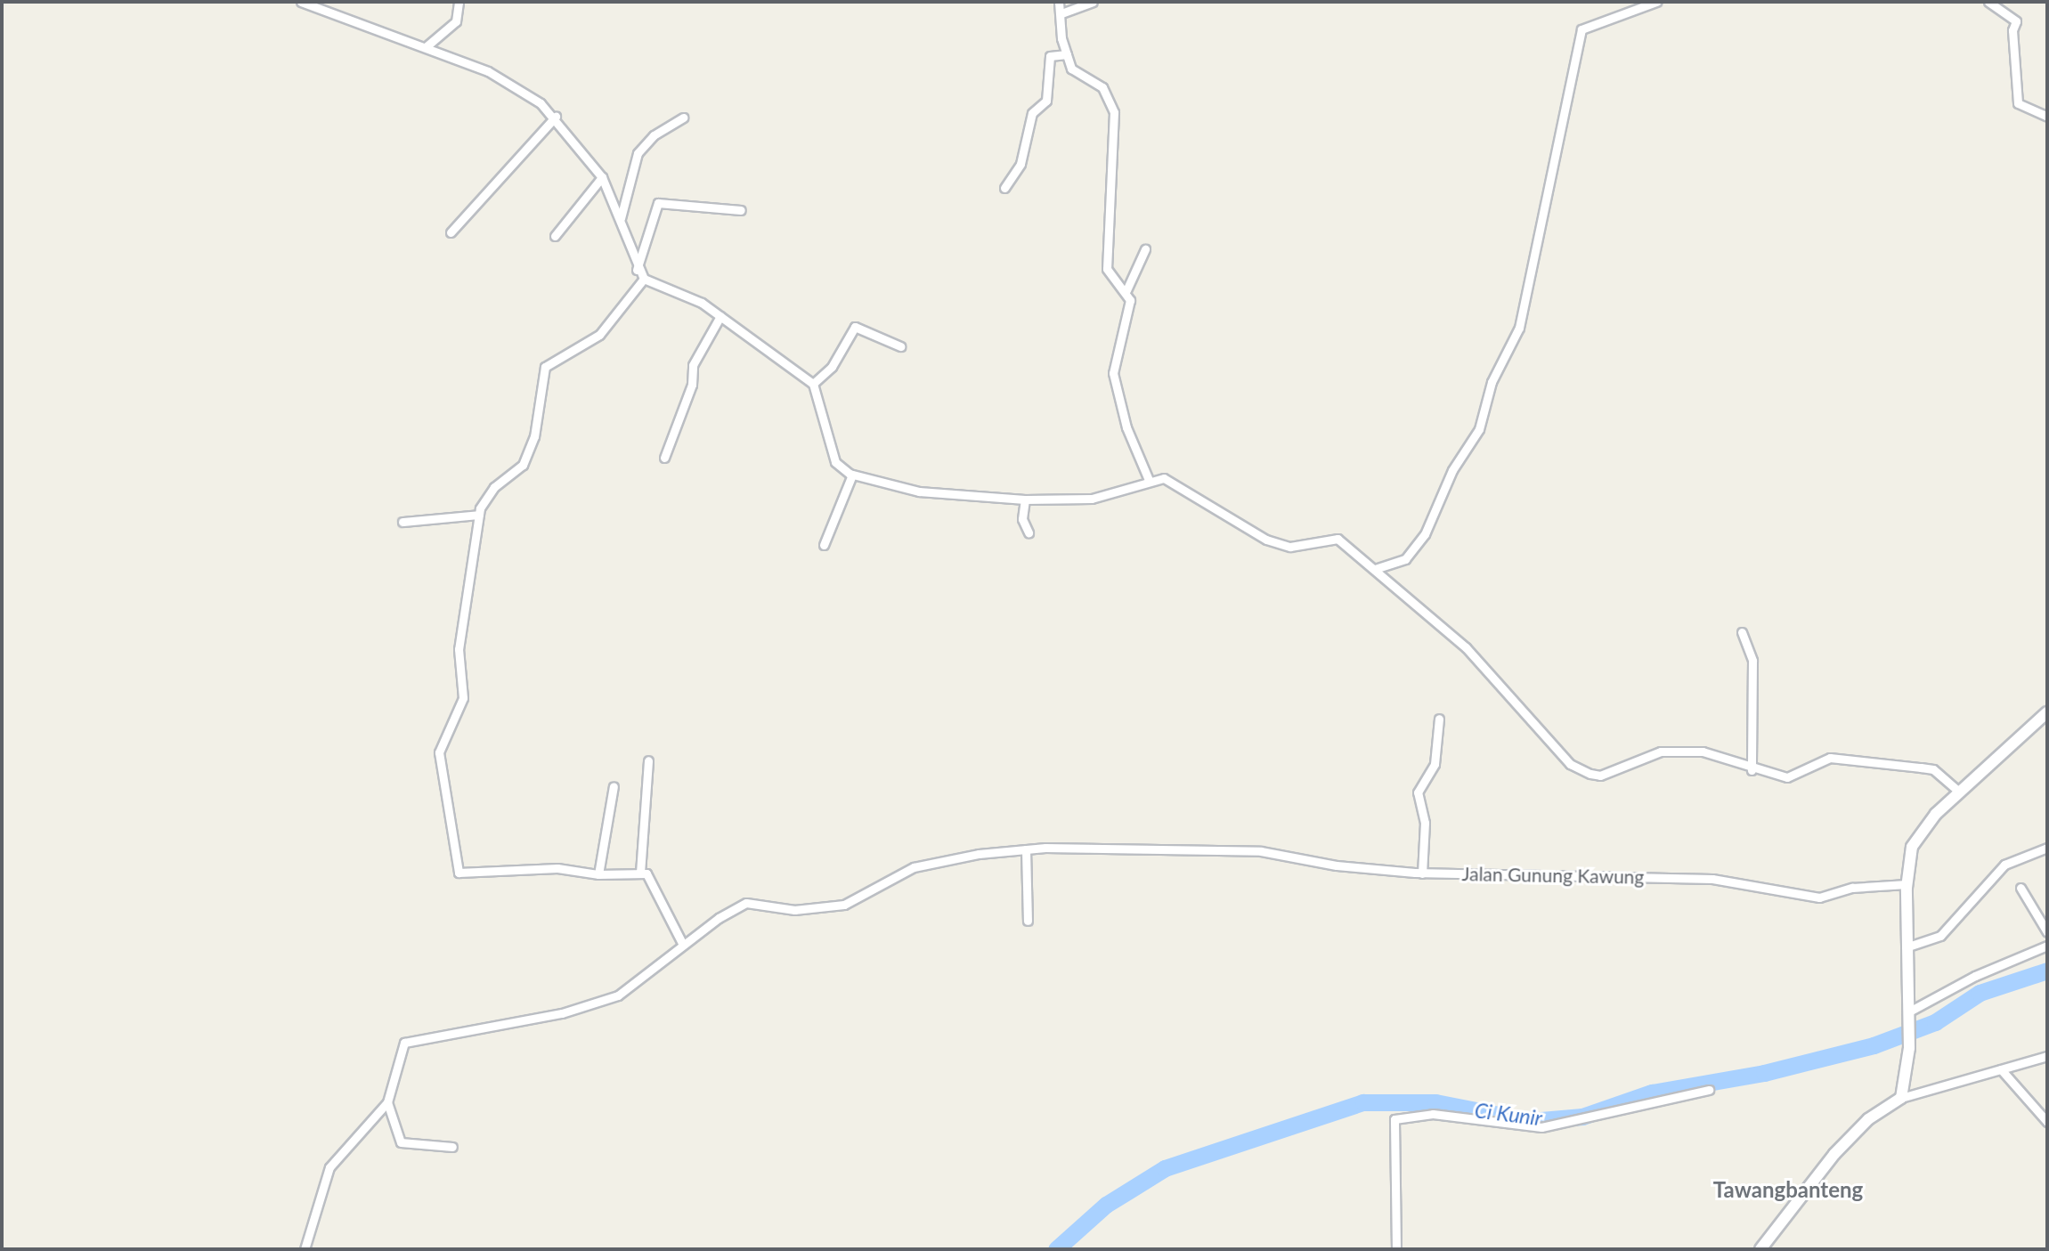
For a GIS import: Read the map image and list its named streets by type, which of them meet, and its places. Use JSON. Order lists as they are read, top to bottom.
{
  "streets": {
    "street": ["Jalan Gunung Kawung"]
  },
  "districts": ["Tawangbanteng"],
  "water": ["Ci Kunir"]
}
